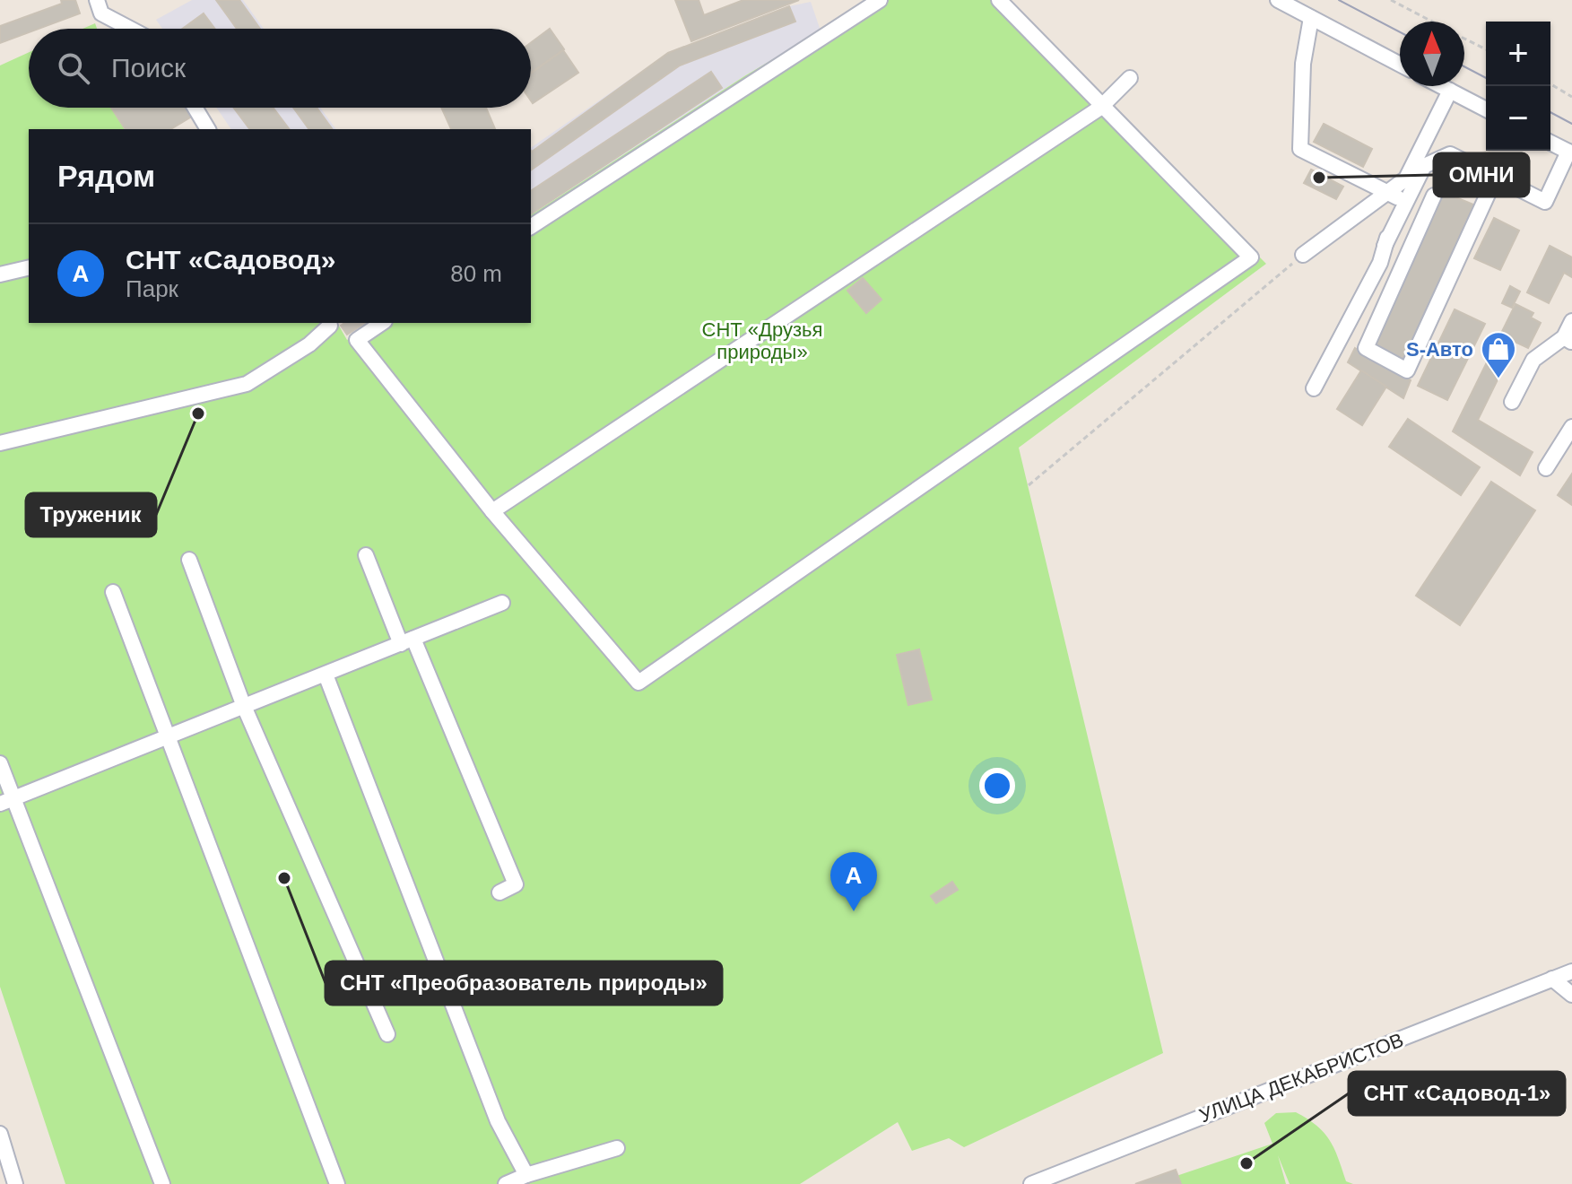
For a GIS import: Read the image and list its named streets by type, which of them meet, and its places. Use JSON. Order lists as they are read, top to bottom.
{
  "streets": {
    "street": ["УЛИЦА ДЕКАБРИСТОВ"]
  },
  "parks": ["СНТ «Друзья природы»"],
  "places": {
    "other": [
      "ОМНИ",
      "Труженик",
      "СНТ «Преобразователь природы»",
      "СНТ «Садовод-1»"
    ],
    "shop": ["S-Авто"]
  },
  "north": "top",
  "page": {
    "map_buttons": ["+", "−"],
    "search": "Поиск",
    "heading": "Рядом",
    "list": [
      {
        "mark": "A",
        "name": "СНТ «Садовод»",
        "note": "Парк",
        "value": "80 m"
      }
    ],
    "pins": "A"
  }
}
